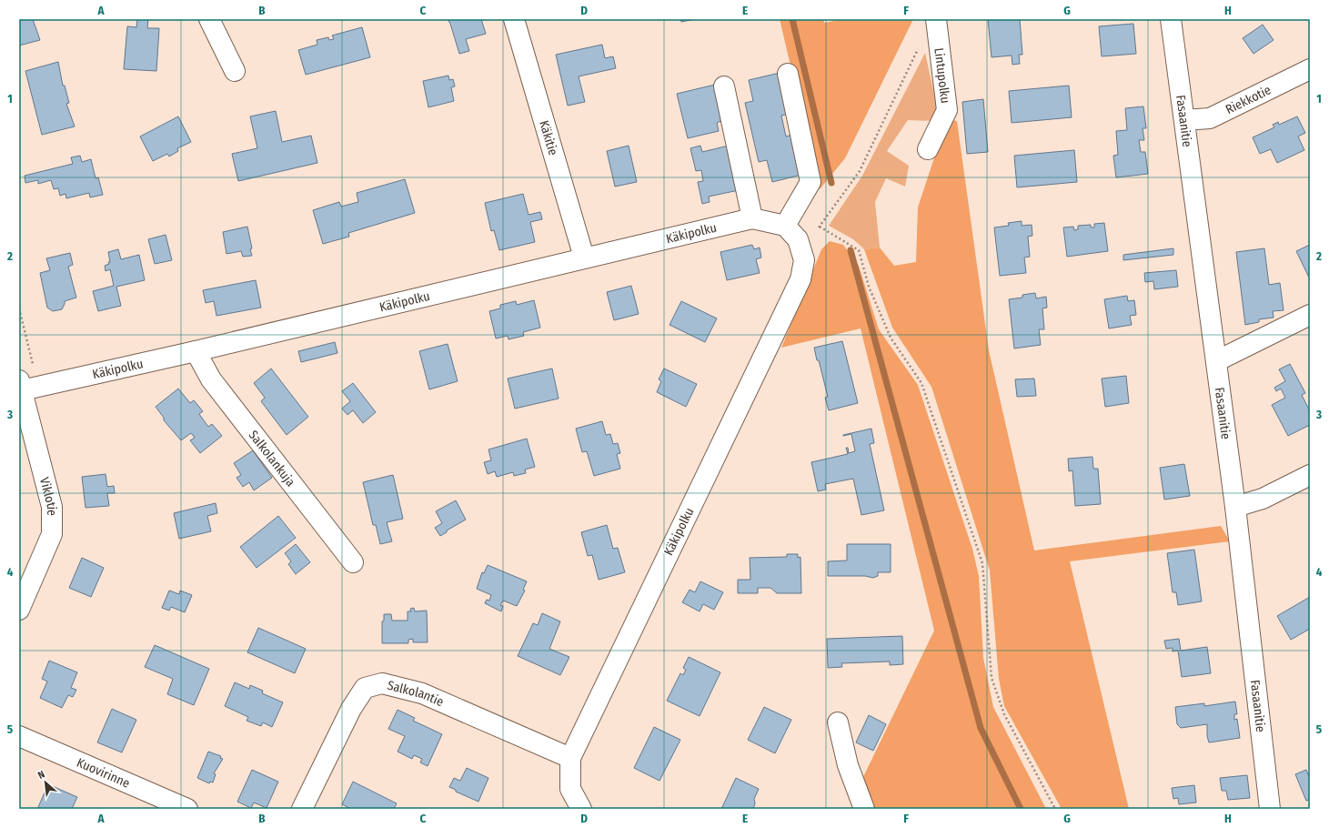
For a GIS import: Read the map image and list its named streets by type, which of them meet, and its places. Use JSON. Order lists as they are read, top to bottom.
{
  "streets": {
    "street": [
      "Lintupolku",
      "Riekkotie",
      "Fasaanitie",
      "Käkitie",
      "Käkipolku",
      "Salkolankuja",
      "Viklotie",
      "Salkolantie",
      "Kuovirinne"
    ]
  },
  "crossings": [
    ["Riekkotie", "Fasaanitie"],
    ["Käkitie", "Käkipolku"],
    ["Käkipolku", "Salkolankuja"],
    ["Käkipolku", "Viklotie"],
    ["Käkipolku", "Salkolantie"]
  ],
  "north": "top left",
  "grid": {
    "columns": [
      "A",
      "B",
      "C",
      "D",
      "E",
      "F",
      "G",
      "H"
    ],
    "rows": [
      "1",
      "2",
      "3",
      "4",
      "5"
    ]
  }
}
